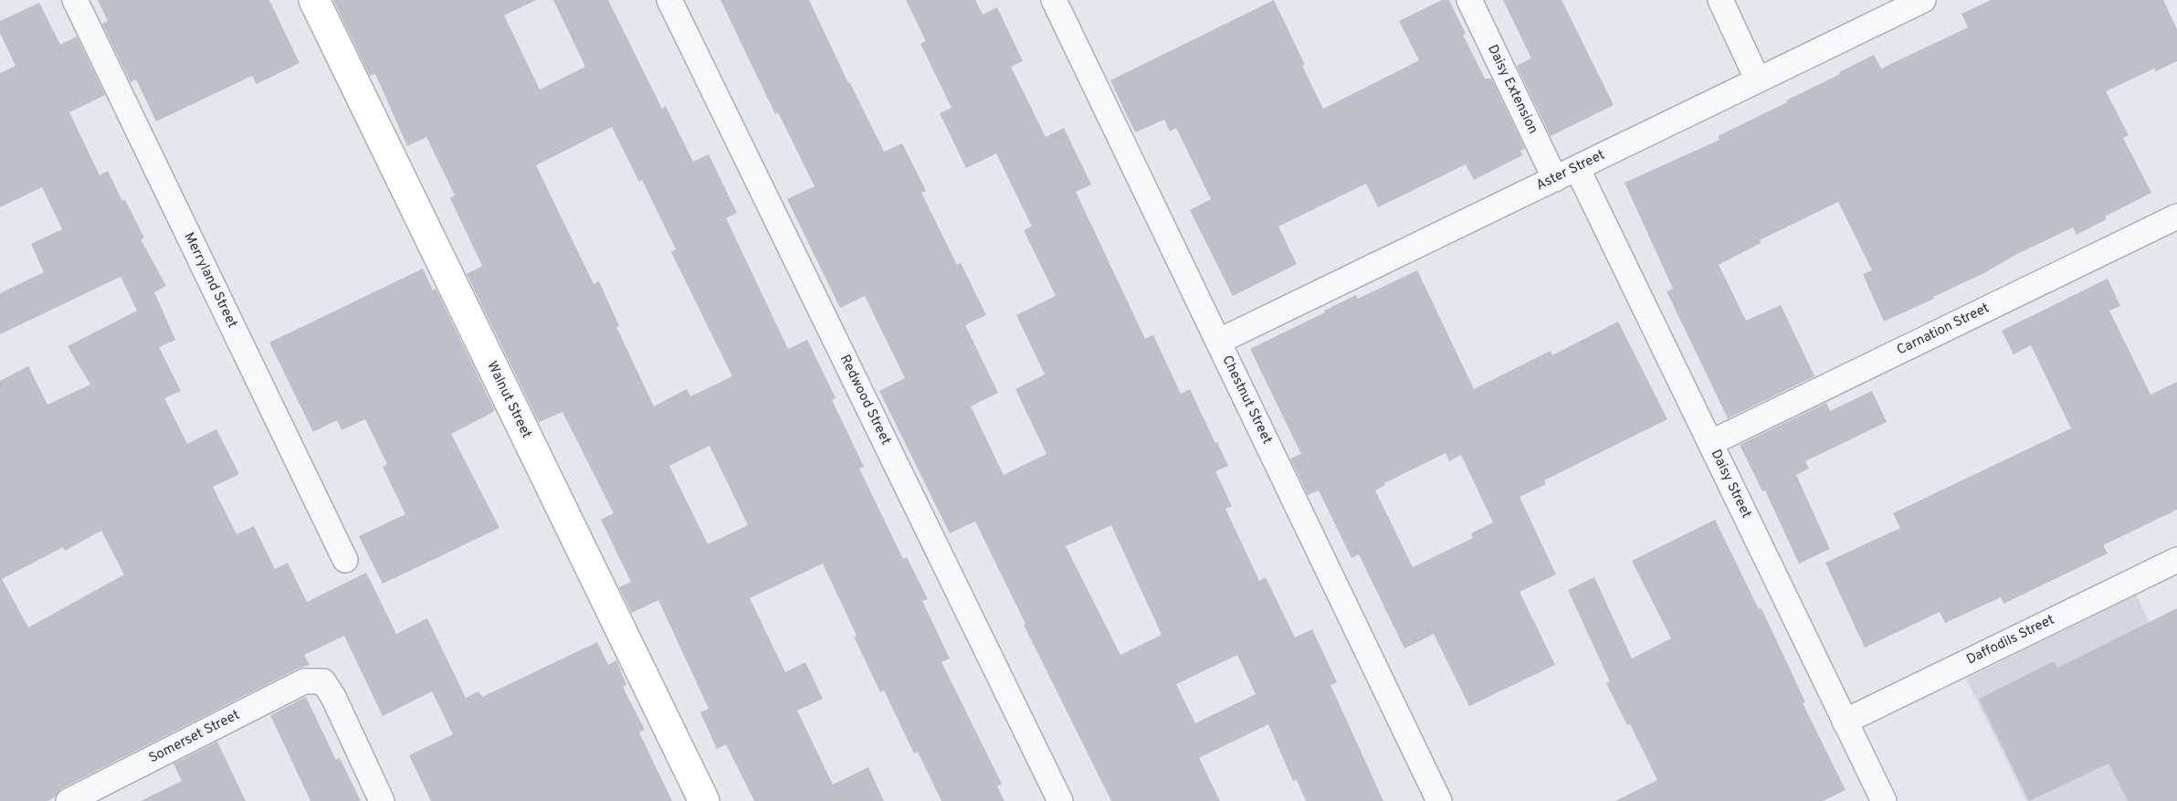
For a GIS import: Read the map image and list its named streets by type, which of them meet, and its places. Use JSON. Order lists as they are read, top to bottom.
{
  "streets": {
    "street": [
      "Daisy Extension",
      "Aster Street",
      "Merryland Street",
      "Carnation Street",
      "Walnut Street",
      "Redwood Street",
      "Chestnut Street",
      "Daisy Street",
      "Daffodils Street",
      "Somerset Street"
    ]
  },
  "crossings": [
    ["Daisy Extension", "Aster Street"],
    ["Daisy Extension", "Daisy Street"],
    ["Aster Street", "Chestnut Street"],
    ["Aster Street", "Daisy Street"],
    ["Carnation Street", "Daisy Street"],
    ["Daisy Street", "Daffodils Street"]
  ]
}
